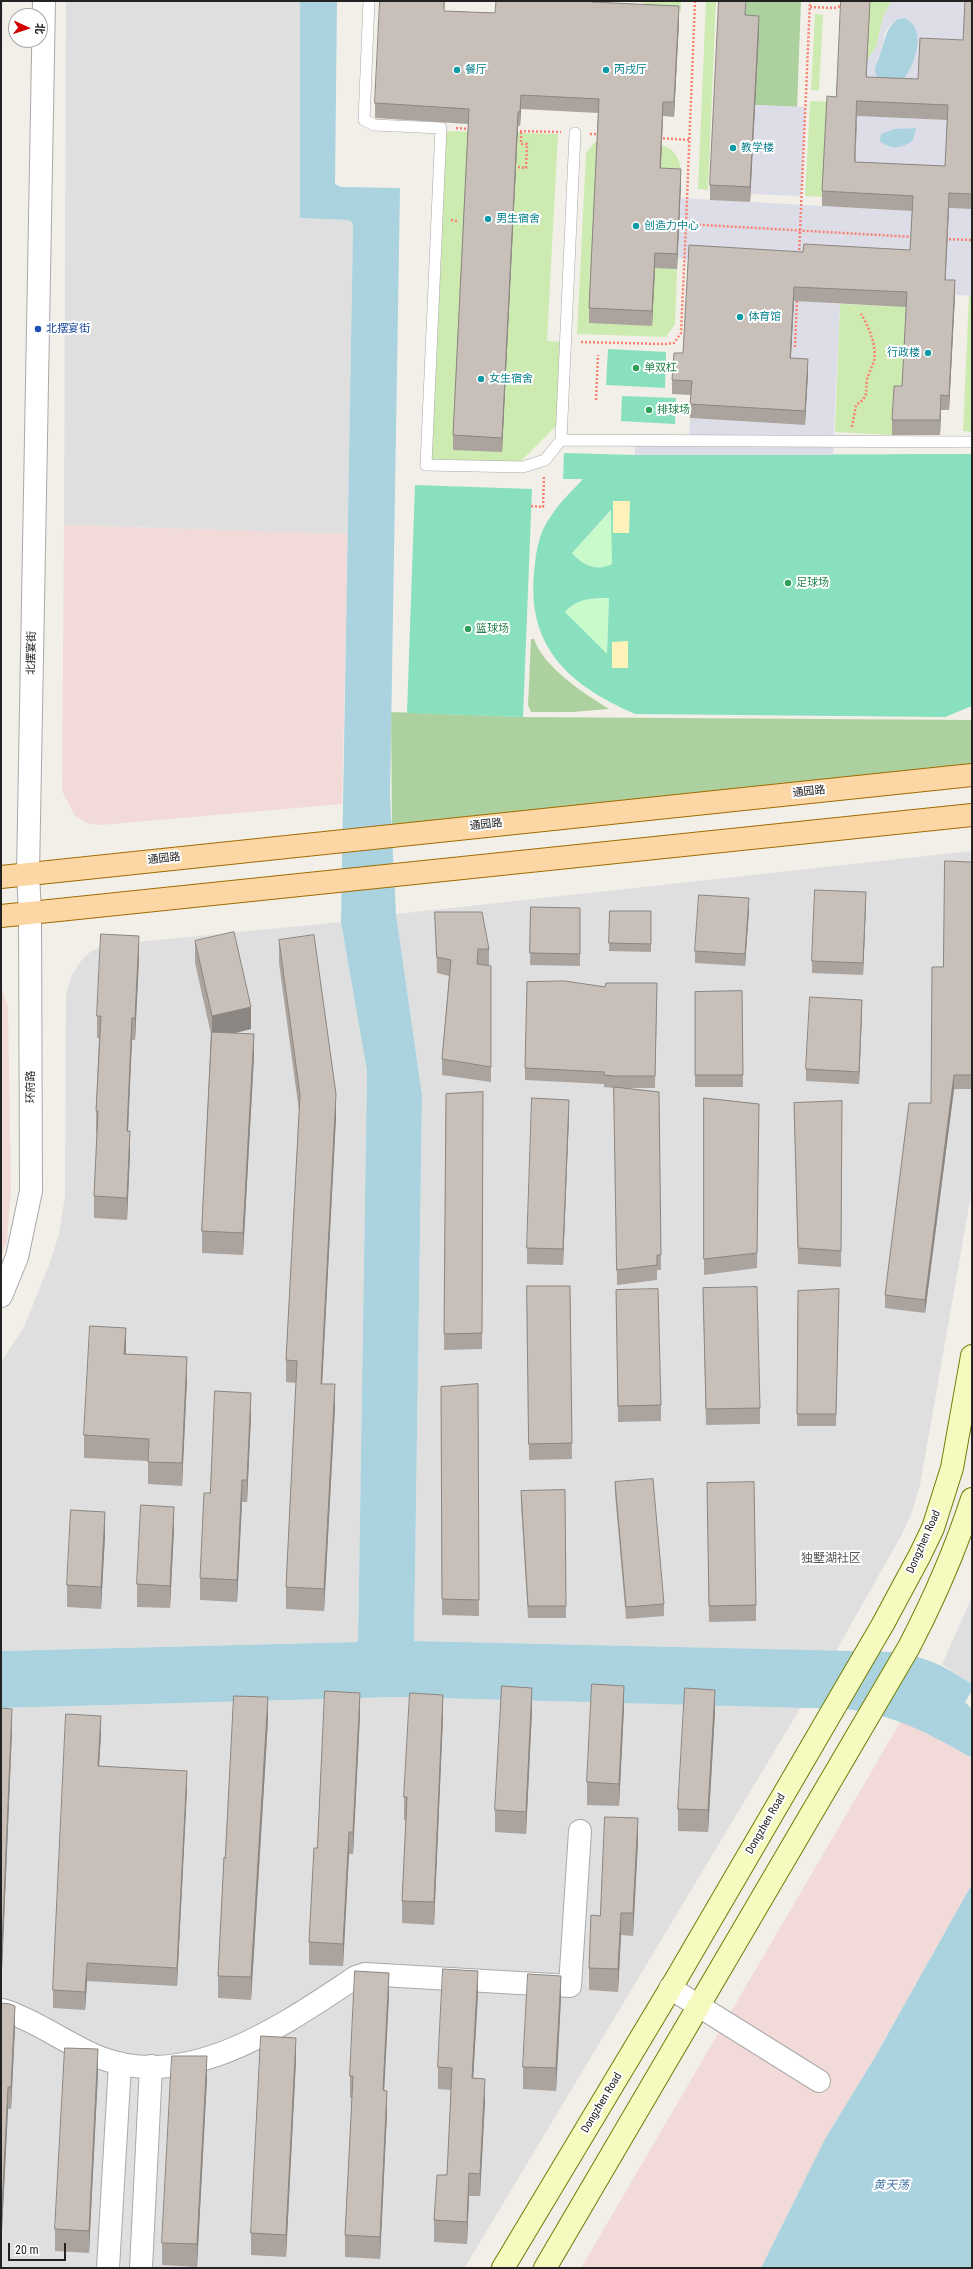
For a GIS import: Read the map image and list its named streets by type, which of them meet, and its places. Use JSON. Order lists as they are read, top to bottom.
{
  "streets": {
    "main road": ["通园路", "Dongzhen Road"],
    "street": ["北摆宴街", "环府路"]
  },
  "crossings": [
    ["北摆宴街", "通园路"],
    ["北摆宴街", "环府路"],
    ["通园路", "环府路"]
  ],
  "districts": ["独墅湖社区"],
  "water": ["黄天荡"],
  "places": [
    "餐厅",
    "丙戌厅",
    "教学楼",
    "男生宿舍",
    "创造力中心",
    "体育馆",
    "北摆宴街",
    "行政楼",
    "单双杠",
    "女生宿舍",
    "排球场",
    "足球场",
    "篮球场"
  ],
  "scale_bar": "20 m",
  "north": "right"
}
